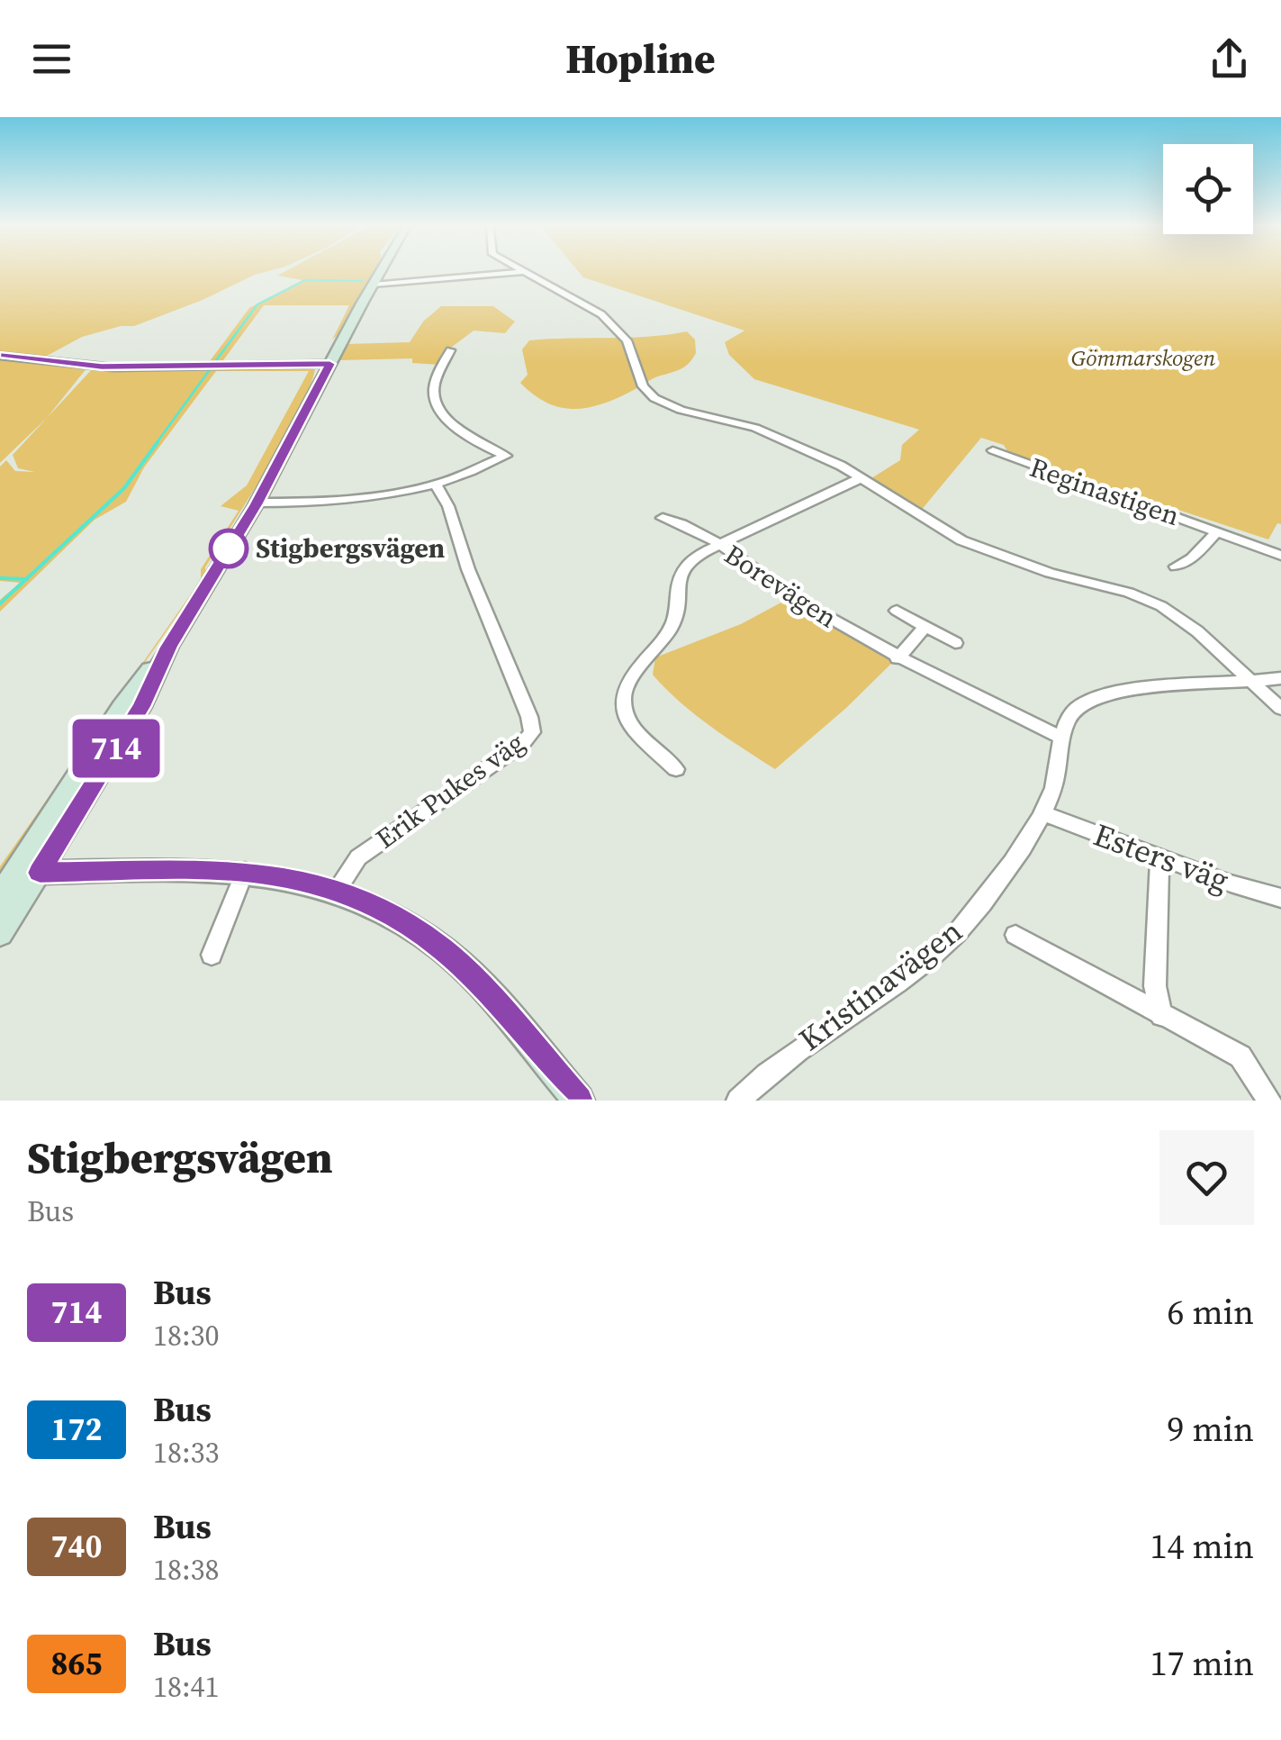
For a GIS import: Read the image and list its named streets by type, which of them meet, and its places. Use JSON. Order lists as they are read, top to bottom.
{
  "streets": {
    "street": [
      "Reginastigen",
      "Borevägen",
      "Erik Pukes väg",
      "Esters väg",
      "Kristinavägen"
    ]
  },
  "crossings": [
    ["Borevägen", "Kristinavägen"],
    ["Esters väg", "Kristinavägen"]
  ],
  "parks": ["Gömmarskogen"],
  "places": ["Stigbergsvägen"],
  "lines": ["bus line 714"],
  "page": {
    "header": "Hopline",
    "on_map": "714",
    "heading": ["Stigbergsvägen", "Bus"],
    "list": [
      {
        "mark": "714",
        "name": "Bus",
        "note": "18:30",
        "value": "6 min"
      },
      {
        "mark": "172",
        "name": "Bus",
        "note": "18:33",
        "value": "9 min"
      },
      {
        "mark": "740",
        "name": "Bus",
        "note": "18:38",
        "value": "14 min"
      },
      {
        "mark": "865",
        "name": "Bus",
        "note": "18:41",
        "value": "17 min"
      }
    ]
  }
}
